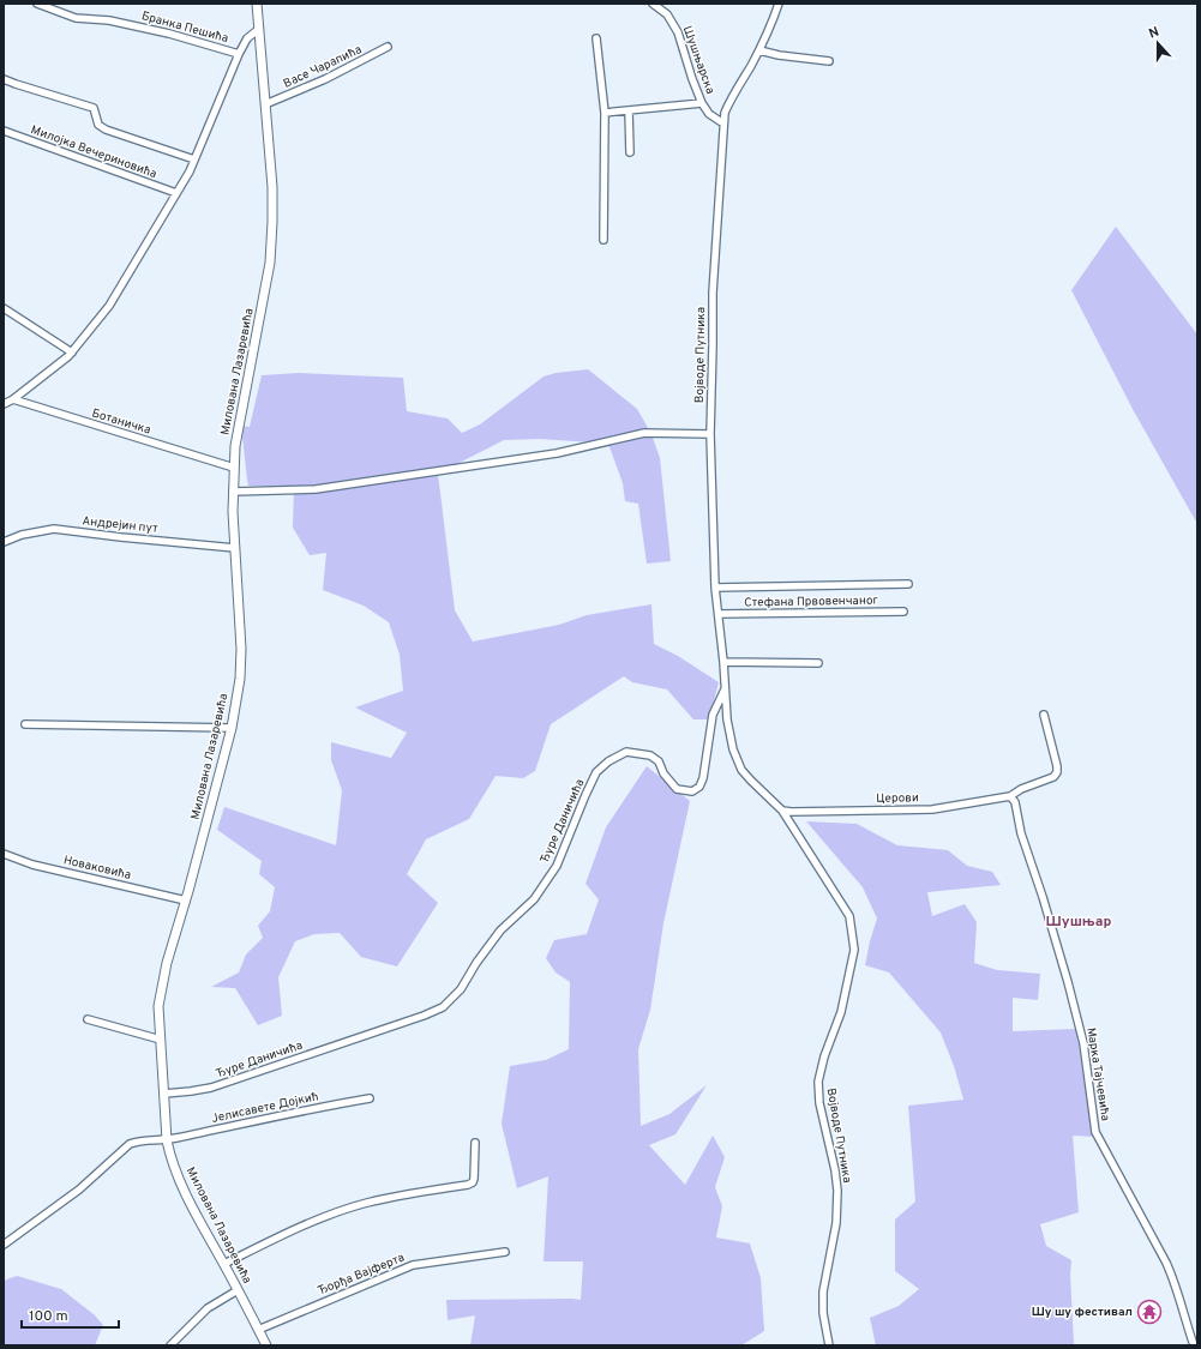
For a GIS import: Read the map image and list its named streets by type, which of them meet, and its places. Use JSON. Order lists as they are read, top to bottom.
{
  "streets": {
    "street": [
      "Бранка Пешића",
      "Шушњарска",
      "Васе Чарапића",
      "Милојка Вечериновића",
      "Војводе Путника",
      "Милована Лазаревића",
      "Ботаничка",
      "Андрејин пут",
      "Стефана Првовенчаног",
      "Церови",
      "Ђуре Даничића",
      "Новаковића",
      "Марка Тајчевића",
      "Јелисавете Дојкић",
      "Ђорђа Вајферта"
    ]
  },
  "crossings": [
    ["Бранка Пешића", "Милована Лазаревића"],
    ["Шушњарска", "Војводе Путника"],
    ["Васе Чарапића", "Милована Лазаревића"],
    ["Војводе Путника", "Стефана Првовенчаног"],
    ["Војводе Путника", "Церови"],
    ["Војводе Путника", "Ђуре Даничића"],
    ["Милована Лазаревића", "Ботаничка"],
    ["Милована Лазаревића", "Андрејин пут"],
    ["Милована Лазаревића", "Ђуре Даничића"],
    ["Милована Лазаревића", "Новаковића"],
    ["Милована Лазаревића", "Јелисавете Дојкић"],
    ["Милована Лазаревића", "Ђорђа Вајферта"],
    ["Церови", "Марка Тајчевића"]
  ],
  "districts": ["Шушњар"],
  "places": {
    "temple": ["Шу шу фестивал"]
  },
  "scale_bar": "100 m",
  "north": "top"
}
